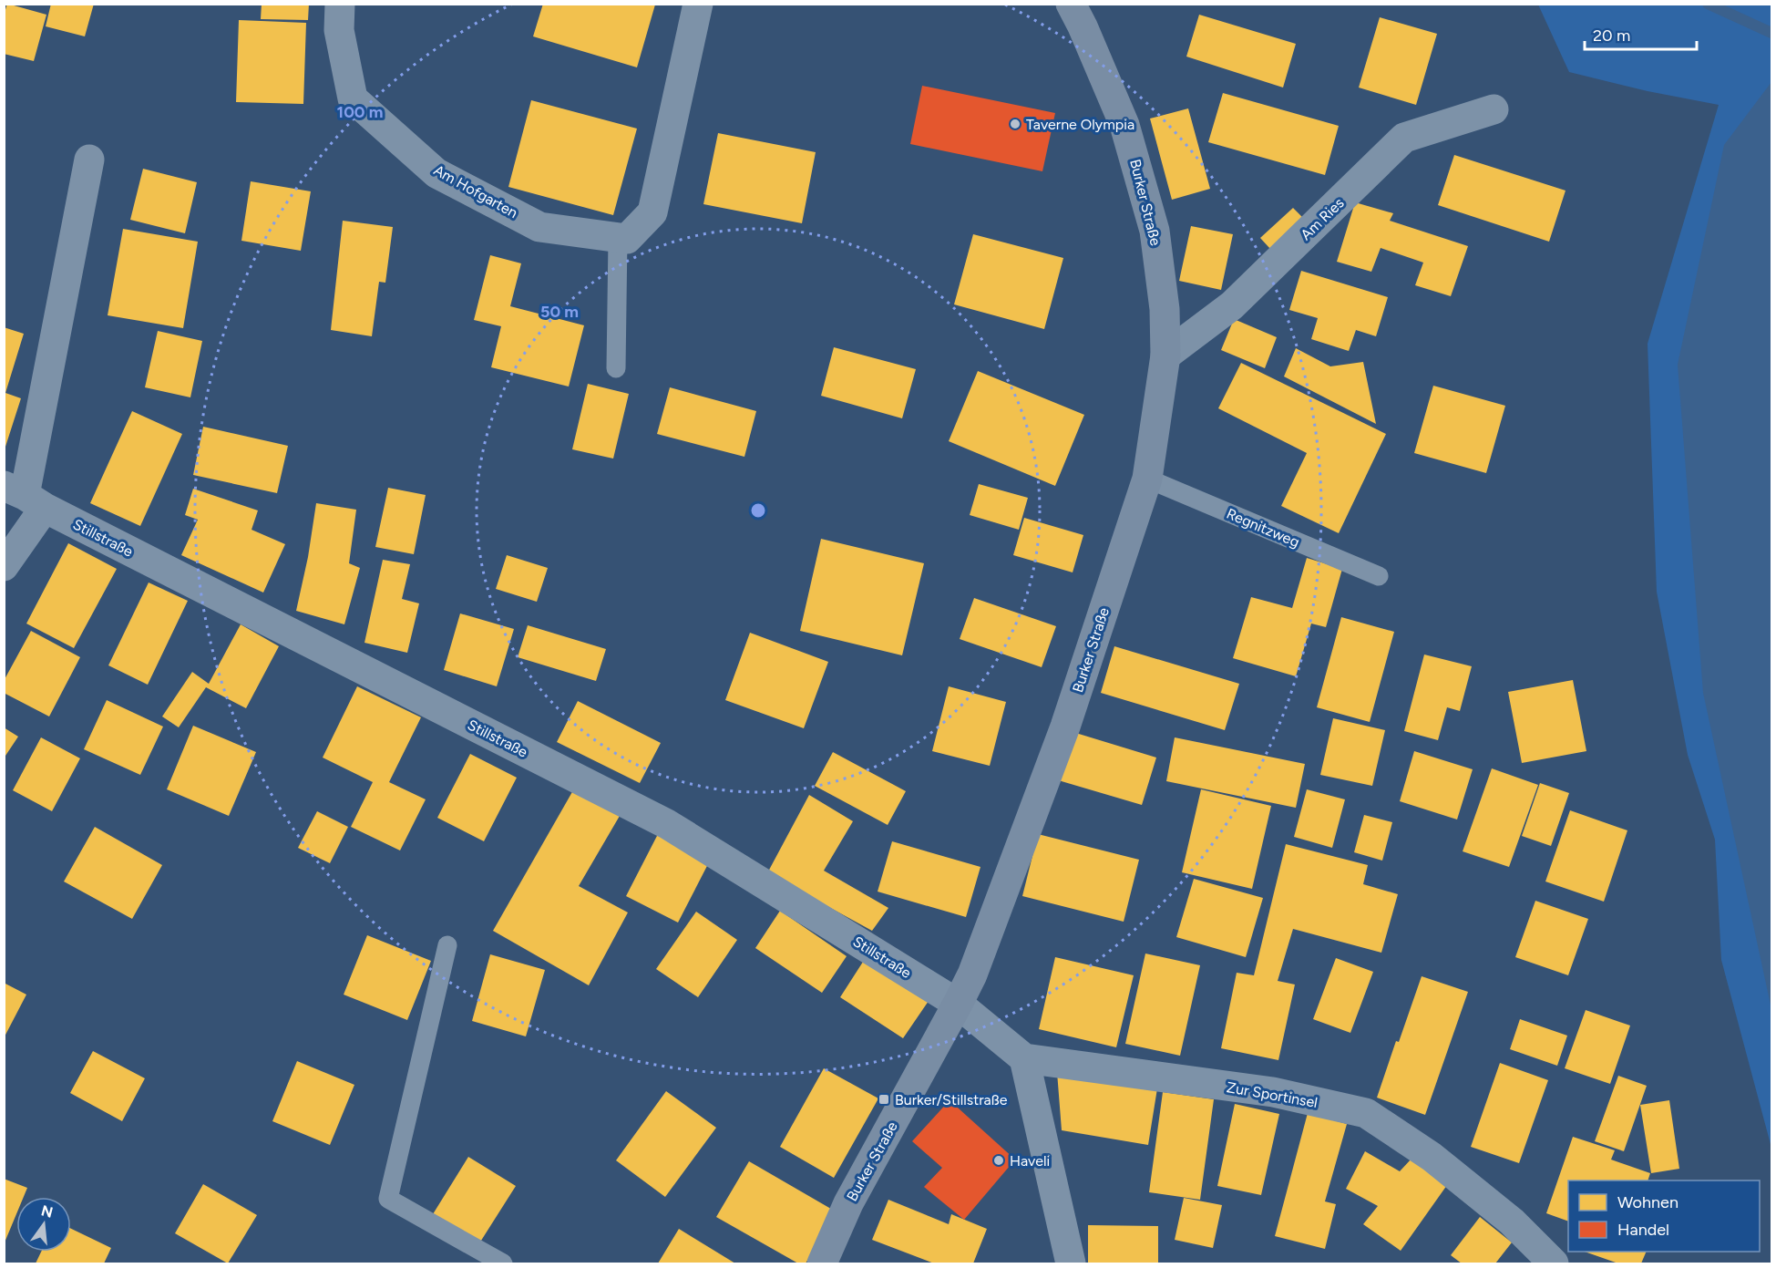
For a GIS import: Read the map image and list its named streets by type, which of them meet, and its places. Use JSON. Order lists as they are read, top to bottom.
{
  "streets": {
    "main road": ["Burker Straße"],
    "street": [
      "Am Hofgarten",
      "Am Ries",
      "Stillstraße",
      "Zur Sportinsel"
    ],
    "lane": ["Regnitzweg"]
  },
  "crossings": [
    ["Burker Straße", "Am Ries"],
    ["Burker Straße", "Regnitzweg"],
    ["Burker Straße", "Stillstraße"]
  ],
  "places": {
    "other": ["Taverne Olympia", "Haveli"],
    "transit": ["Burker/Stillstraße"]
  },
  "legend": ["Wohnen", "Handel"],
  "scale_bar": "20 m",
  "north": "top",
  "rings": ["100 m", "50 m"]
}
